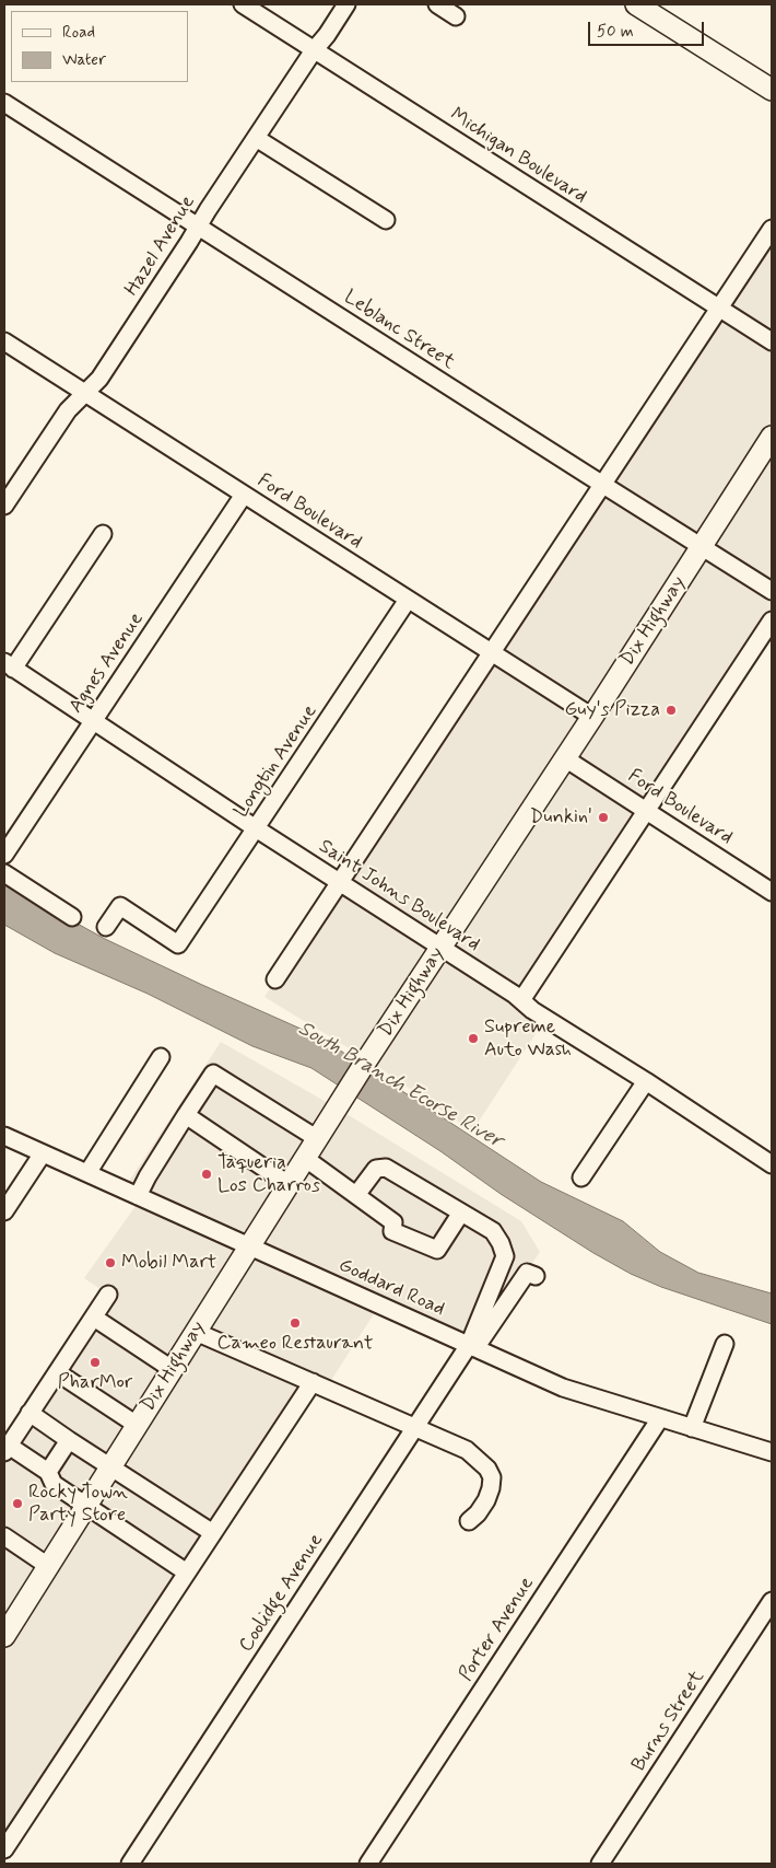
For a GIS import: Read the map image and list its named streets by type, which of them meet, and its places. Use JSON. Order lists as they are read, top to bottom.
{
  "streets": {
    "main road": ["Dix Highway"],
    "street": [
      "Michigan Boulevard",
      "Hazel Avenue",
      "Leblanc Street",
      "Ford Boulevard",
      "Agnes Avenue",
      "Longtin Avenue",
      "Saint Johns Boulevard",
      "Goddard Road",
      "Coolidge Avenue",
      "Porter Avenue",
      "Burns Street"
    ]
  },
  "crossings": [
    ["Michigan Boulevard", "Hazel Avenue"],
    ["Hazel Avenue", "Leblanc Street"],
    ["Hazel Avenue", "Ford Boulevard"],
    ["Leblanc Street", "Dix Highway"],
    ["Ford Boulevard", "Dix Highway"],
    ["Ford Boulevard", "Agnes Avenue"],
    ["Ford Boulevard", "Longtin Avenue"],
    ["Dix Highway", "Saint Johns Boulevard"],
    ["Dix Highway", "Goddard Road"],
    ["Agnes Avenue", "Saint Johns Boulevard"],
    ["Longtin Avenue", "Saint Johns Boulevard"],
    ["Goddard Road", "Coolidge Avenue"],
    ["Goddard Road", "Porter Avenue"]
  ],
  "water": ["South Branch Ecorse River"],
  "places": [
    "Guy's Pizza",
    "Dunkin'",
    "Supreme Auto Wash",
    "Taqueria Los Charros",
    "Mobil Mart",
    "Cameo Restaurant",
    "PharMor",
    "Rocky Town Party Store"
  ],
  "legend": ["Road", "Water"],
  "scale_bar": "50 m"
}
